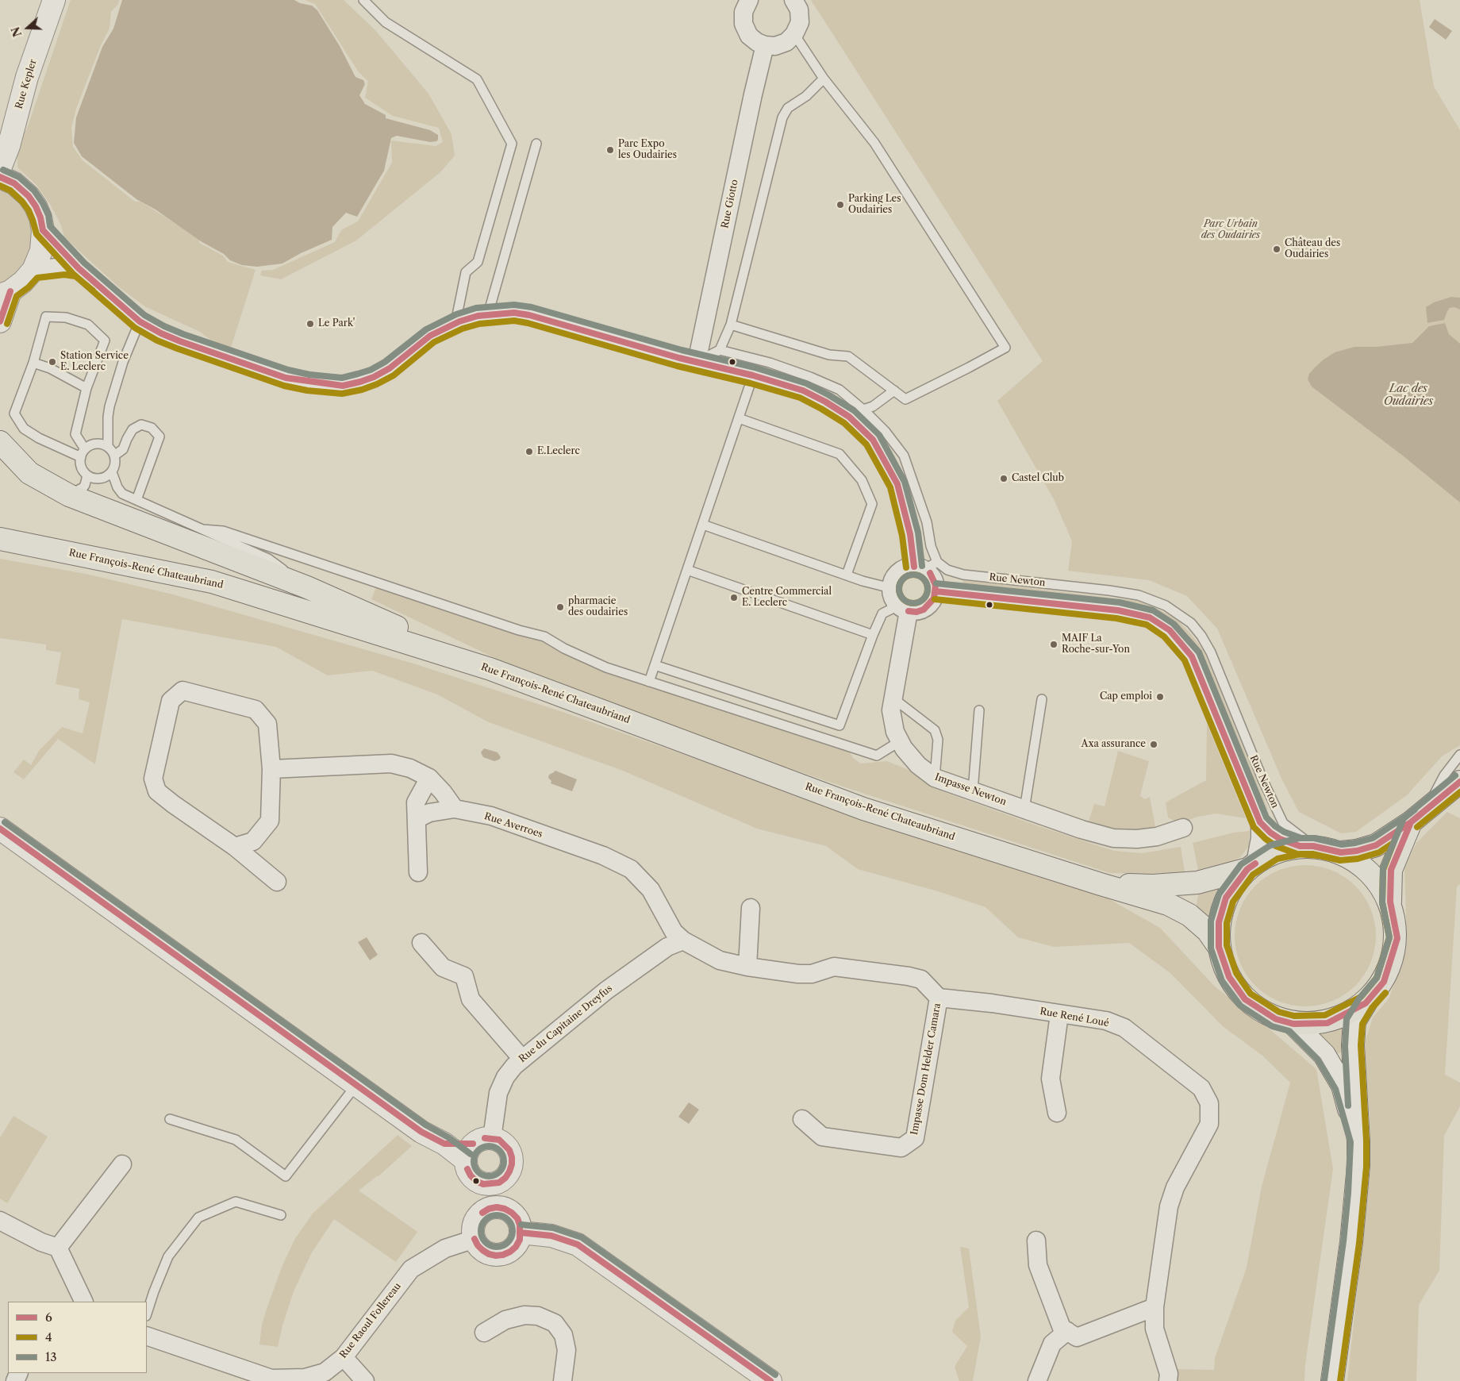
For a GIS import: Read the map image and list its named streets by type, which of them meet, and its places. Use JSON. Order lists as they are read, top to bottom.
{
  "streets": {
    "main road": ["Rue François-René Chateaubriand"],
    "street": [
      "Rue Kepler",
      "Rue Giotto",
      "Rue Newton",
      "Impasse Newton",
      "Rue Averroes",
      "Rue René Loué",
      "Rue du Capitaine Dreyfus",
      "Impasse Dom Helder Camara",
      "Rue Raoul Follereau"
    ]
  },
  "crossings": [
    ["Rue François-René Chateaubriand", "Rue Newton"],
    ["Rue Newton", "Impasse Newton"],
    ["Rue Averroes", "Rue du Capitaine Dreyfus"],
    ["Rue René Loué", "Impasse Dom Helder Camara"]
  ],
  "water": ["Lac des Oudairies"],
  "parks": ["Parc Urbain des Oudairies"],
  "places": [
    "Parc Expo les Oudairies",
    "Parking Les Oudairies",
    "Château des Oudairies",
    "Le Park'",
    "Station Service E. Leclerc",
    "E.Leclerc",
    "Castel Club",
    "Centre Commercial E. Leclerc",
    "pharmacie des oudairies",
    "MAIF La Roche-sur-Yon",
    "Cap emploi",
    "Axa assurance"
  ],
  "lines": ["transit line 13", "transit line 6", "transit line 4"],
  "legend": ["6", "4", "13"],
  "north": "left"
}
